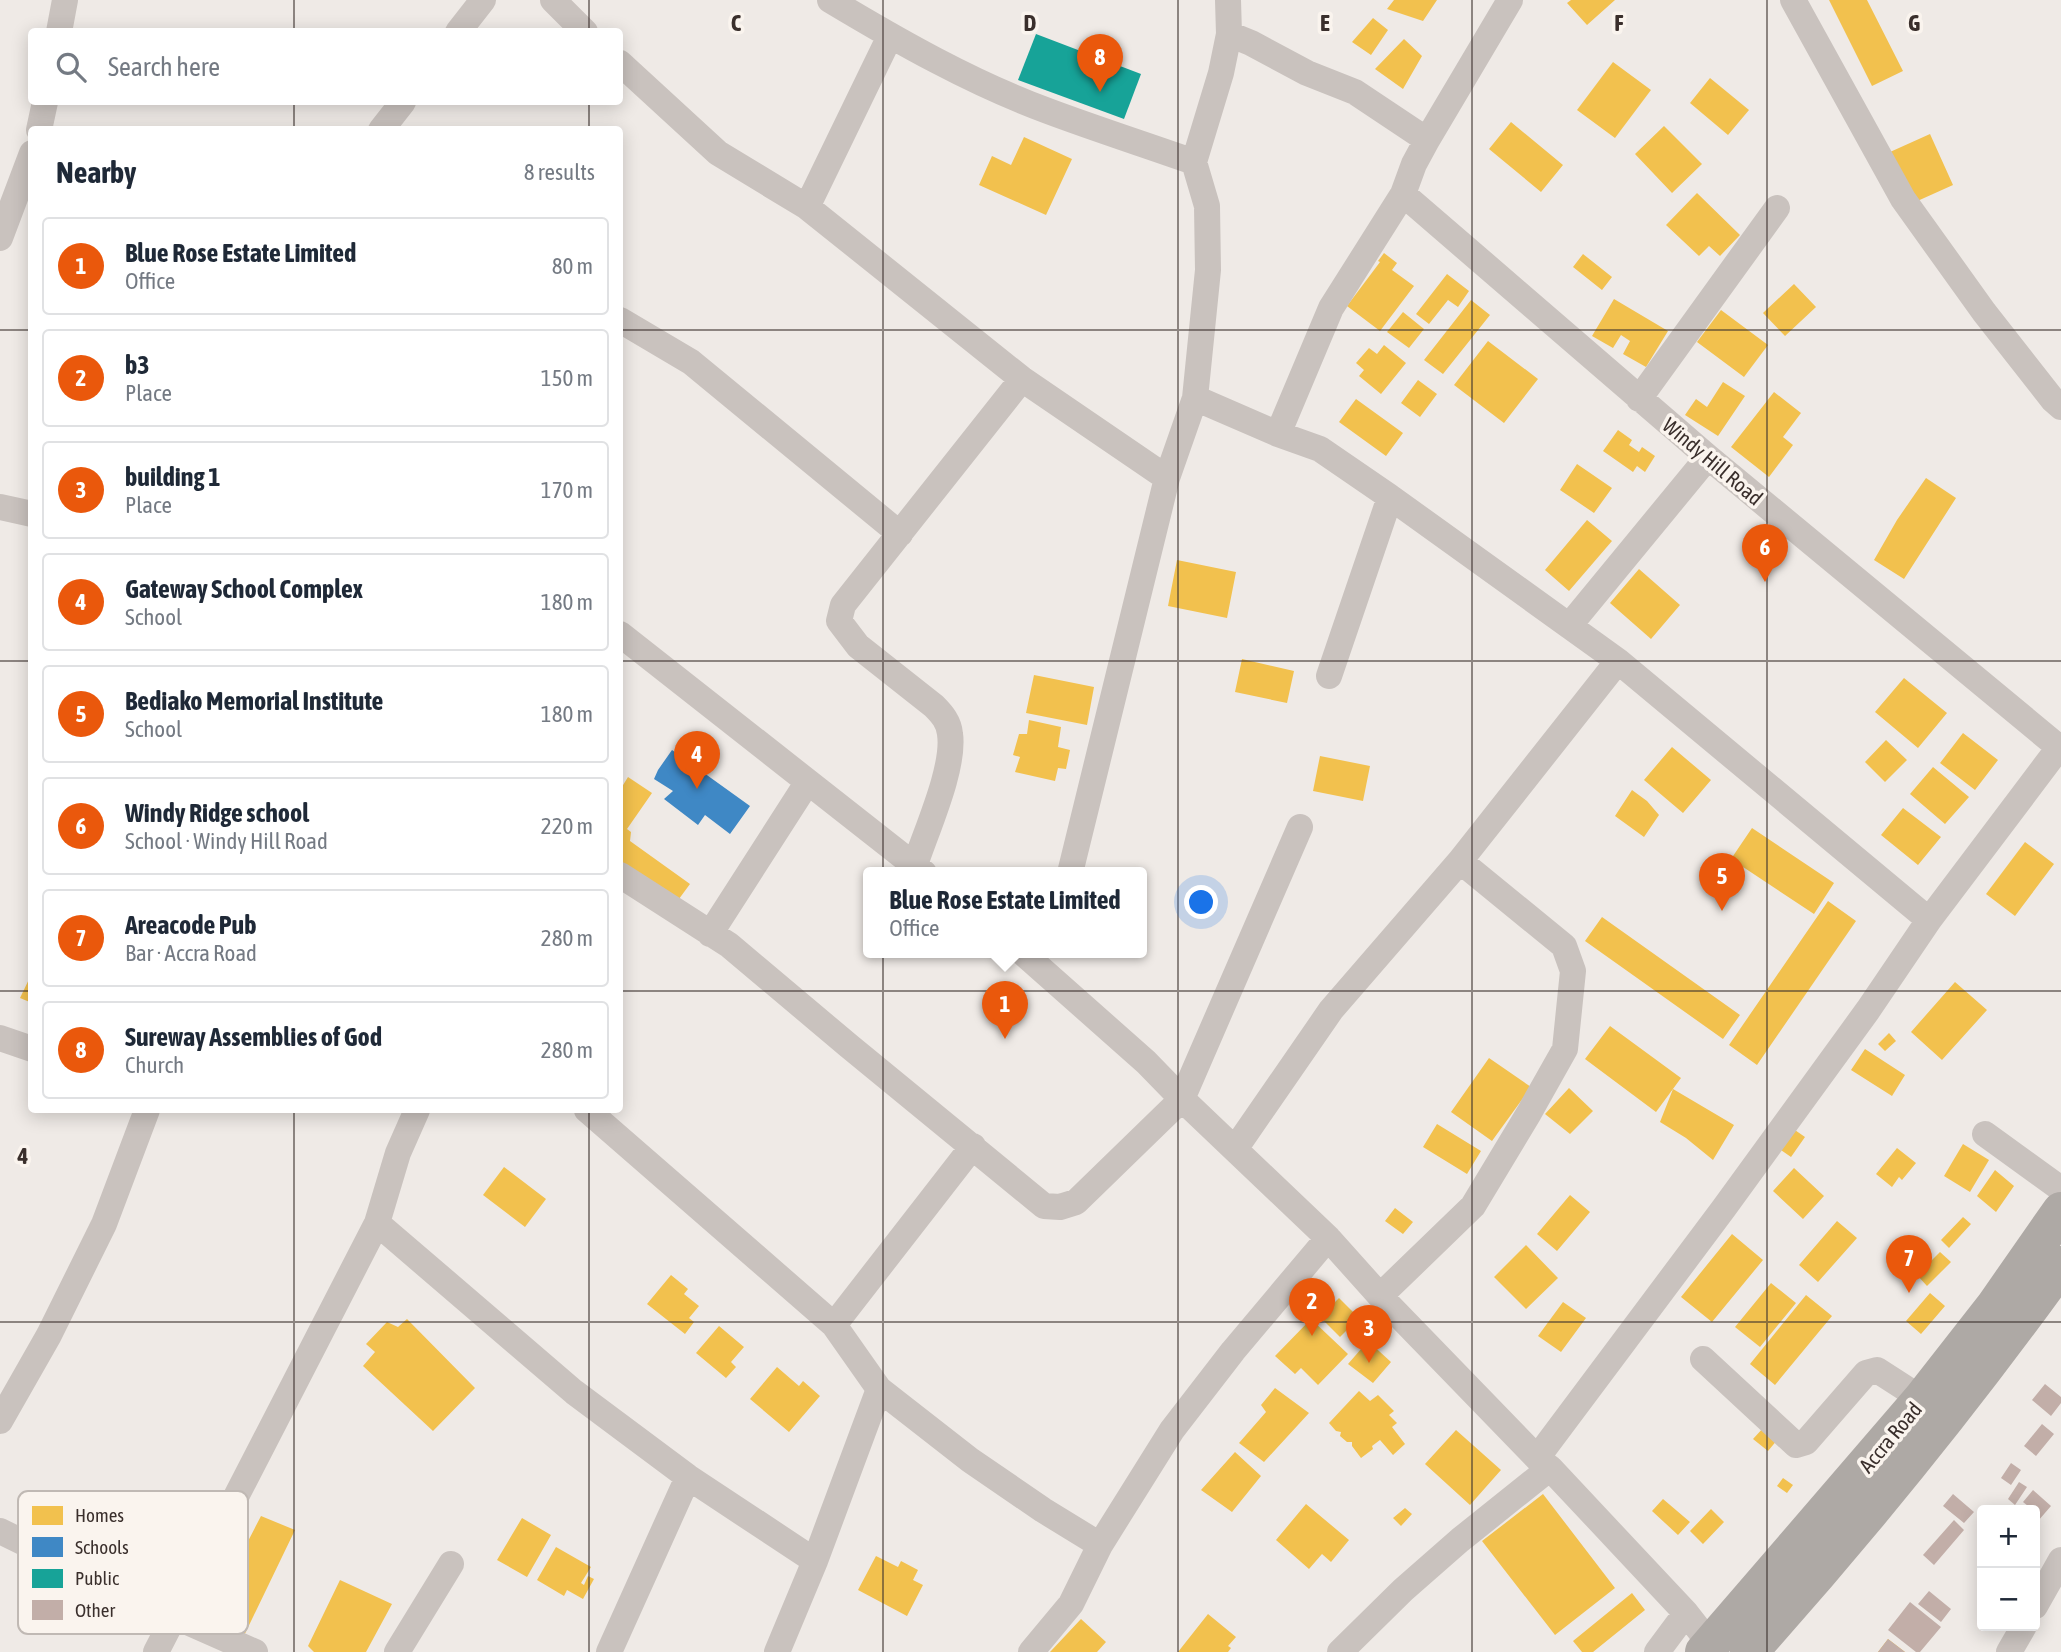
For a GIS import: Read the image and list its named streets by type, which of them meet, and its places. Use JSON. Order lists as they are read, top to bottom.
{
  "streets": {
    "highway": ["Accra Road"],
    "street": ["Windy Hill Road"]
  },
  "legend": [
    "Homes",
    "Schools",
    "Public",
    "Other"
  ],
  "page": {
    "search": "Search here",
    "pins": [
      "8",
      "6",
      "4",
      "5",
      "1",
      "7",
      "2",
      "3"
    ],
    "heading": ["Nearby", "8 results"],
    "list": [
      {
        "mark": "1",
        "name": "Blue Rose Estate Limited",
        "note": "Office",
        "value": "80 m"
      },
      {
        "mark": "2",
        "name": "b3",
        "note": "Place",
        "value": "150 m"
      },
      {
        "mark": "3",
        "name": "building 1",
        "note": "Place",
        "value": "170 m"
      },
      {
        "mark": "4",
        "name": "Gateway School Complex",
        "note": "School",
        "value": "180 m"
      },
      {
        "mark": "5",
        "name": "Bediako Memorial Institute",
        "note": "School",
        "value": "180 m"
      },
      {
        "mark": "6",
        "name": "Windy Ridge school",
        "note": "School · Windy Hill Road",
        "value": "220 m"
      },
      {
        "mark": "7",
        "name": "Areacode Pub",
        "note": "Bar · Accra Road",
        "value": "280 m"
      },
      {
        "mark": "8",
        "name": "Sureway Assemblies of God",
        "note": "Church",
        "value": "280 m"
      }
    ],
    "popup": ["Blue Rose Estate Limited", "Office"],
    "map_buttons": ["+", "−"]
  },
  "grid": {
    "columns": [
      "C",
      "D",
      "E",
      "F",
      "G"
    ],
    "rows": ["4"]
  }
}
